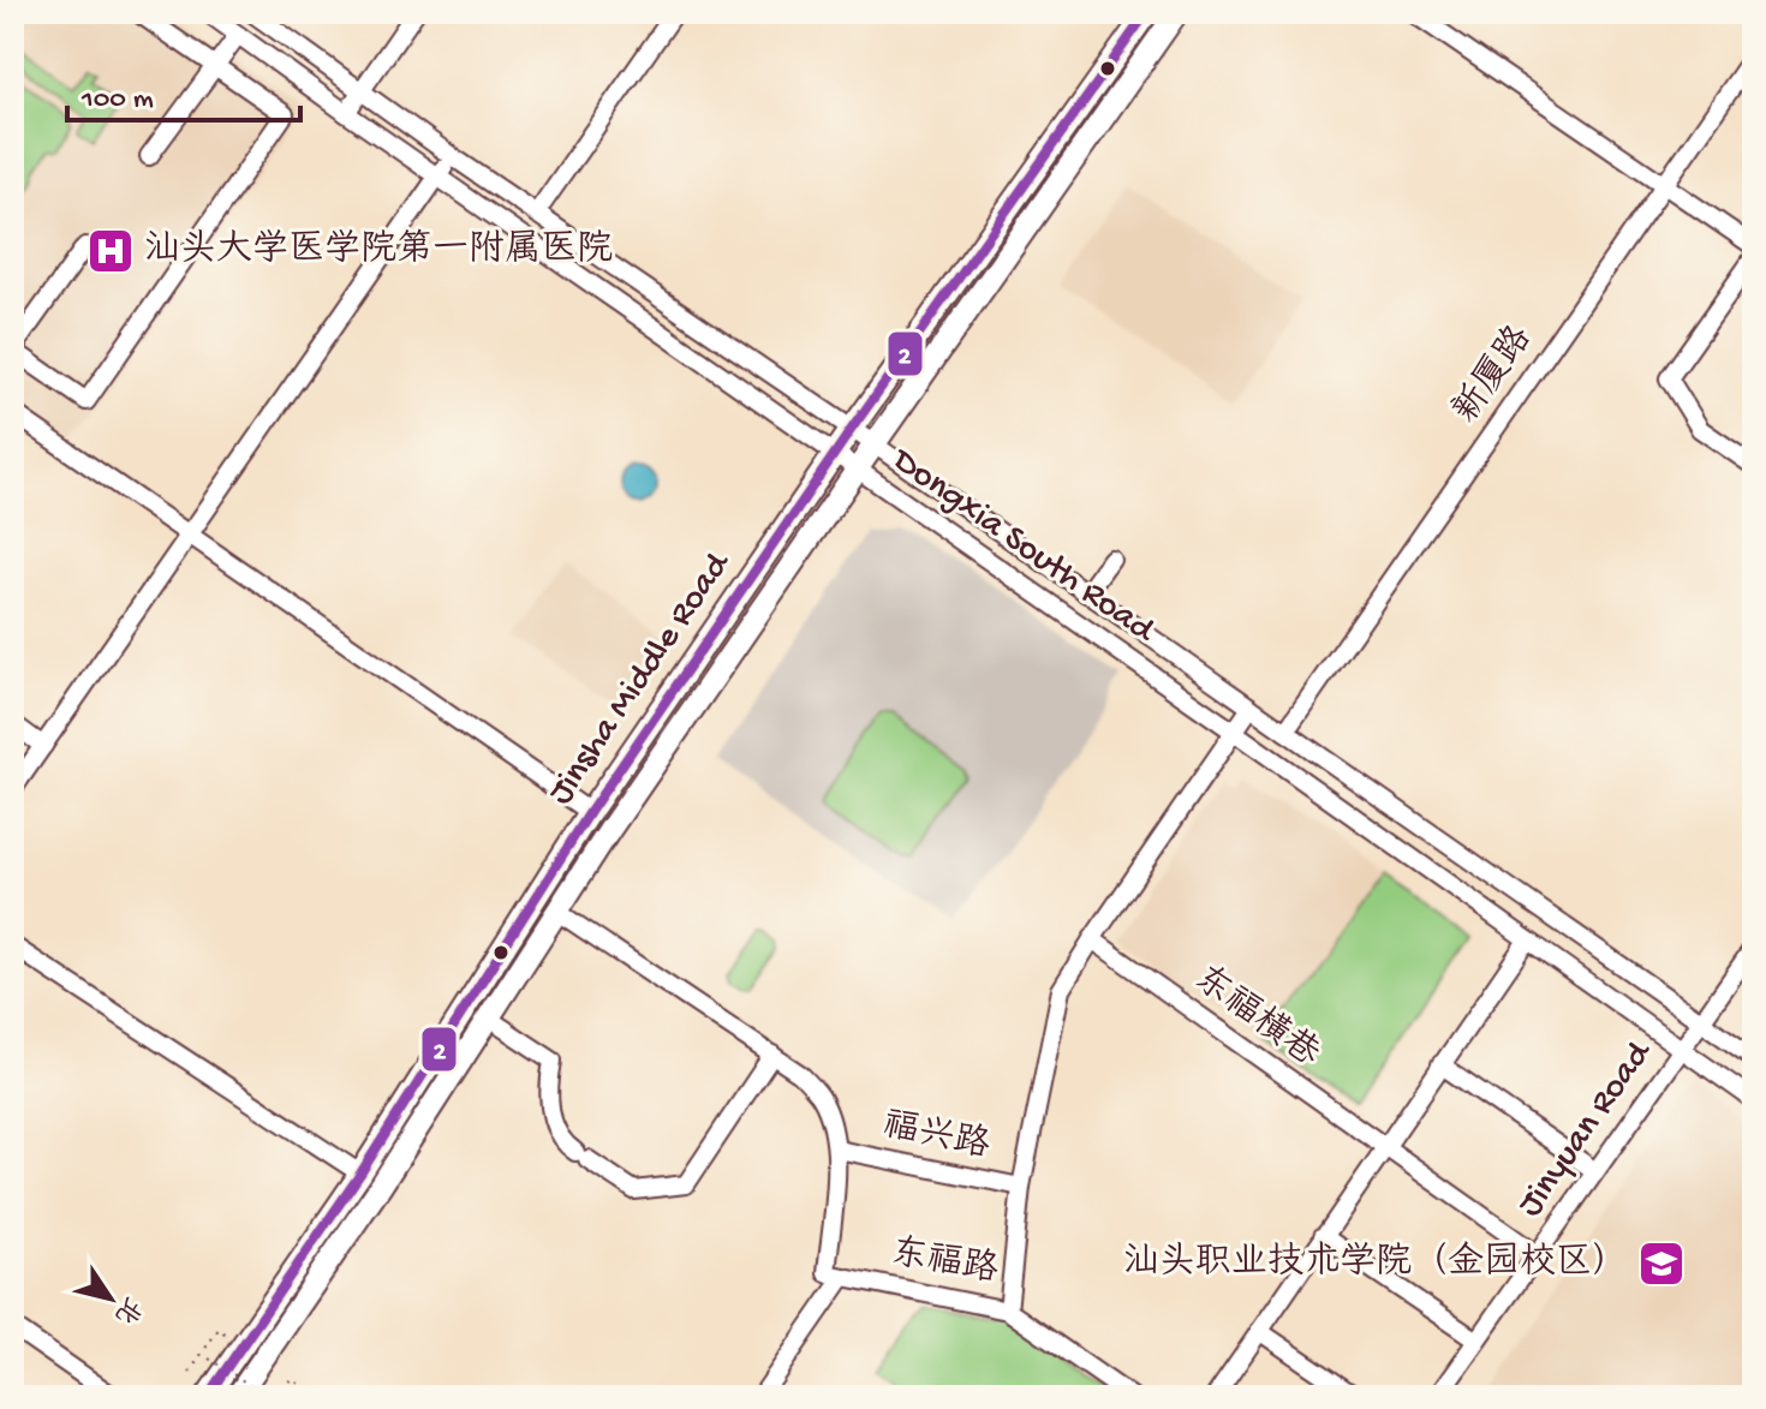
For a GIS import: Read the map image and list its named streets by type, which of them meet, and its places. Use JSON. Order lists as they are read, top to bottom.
{
  "streets": {
    "main road": ["Jinsha Middle Road"],
    "street": [
      "新厦路",
      "Dongxia South Road",
      "东福横巷",
      "Jinyuan Road",
      "福兴路",
      "东福路"
    ]
  },
  "crossings": [
    ["新厦路", "Dongxia South Road"],
    ["Dongxia South Road", "Jinsha Middle Road"],
    ["Dongxia South Road", "Jinyuan Road"],
    ["Dongxia South Road", "东福路"],
    ["Jinsha Middle Road", "东福路"],
    ["东福横巷", "Jinyuan Road"],
    ["东福横巷", "东福路"],
    ["福兴路", "东福路"]
  ],
  "places": {
    "hospital": ["汕头大学医学院第一附属医院"],
    "school or university": ["汕头职业技术学院（金园校区）"]
  },
  "lines": ["transit line 2"],
  "scale_bar": "100 m",
  "north": "bottom right"
}
